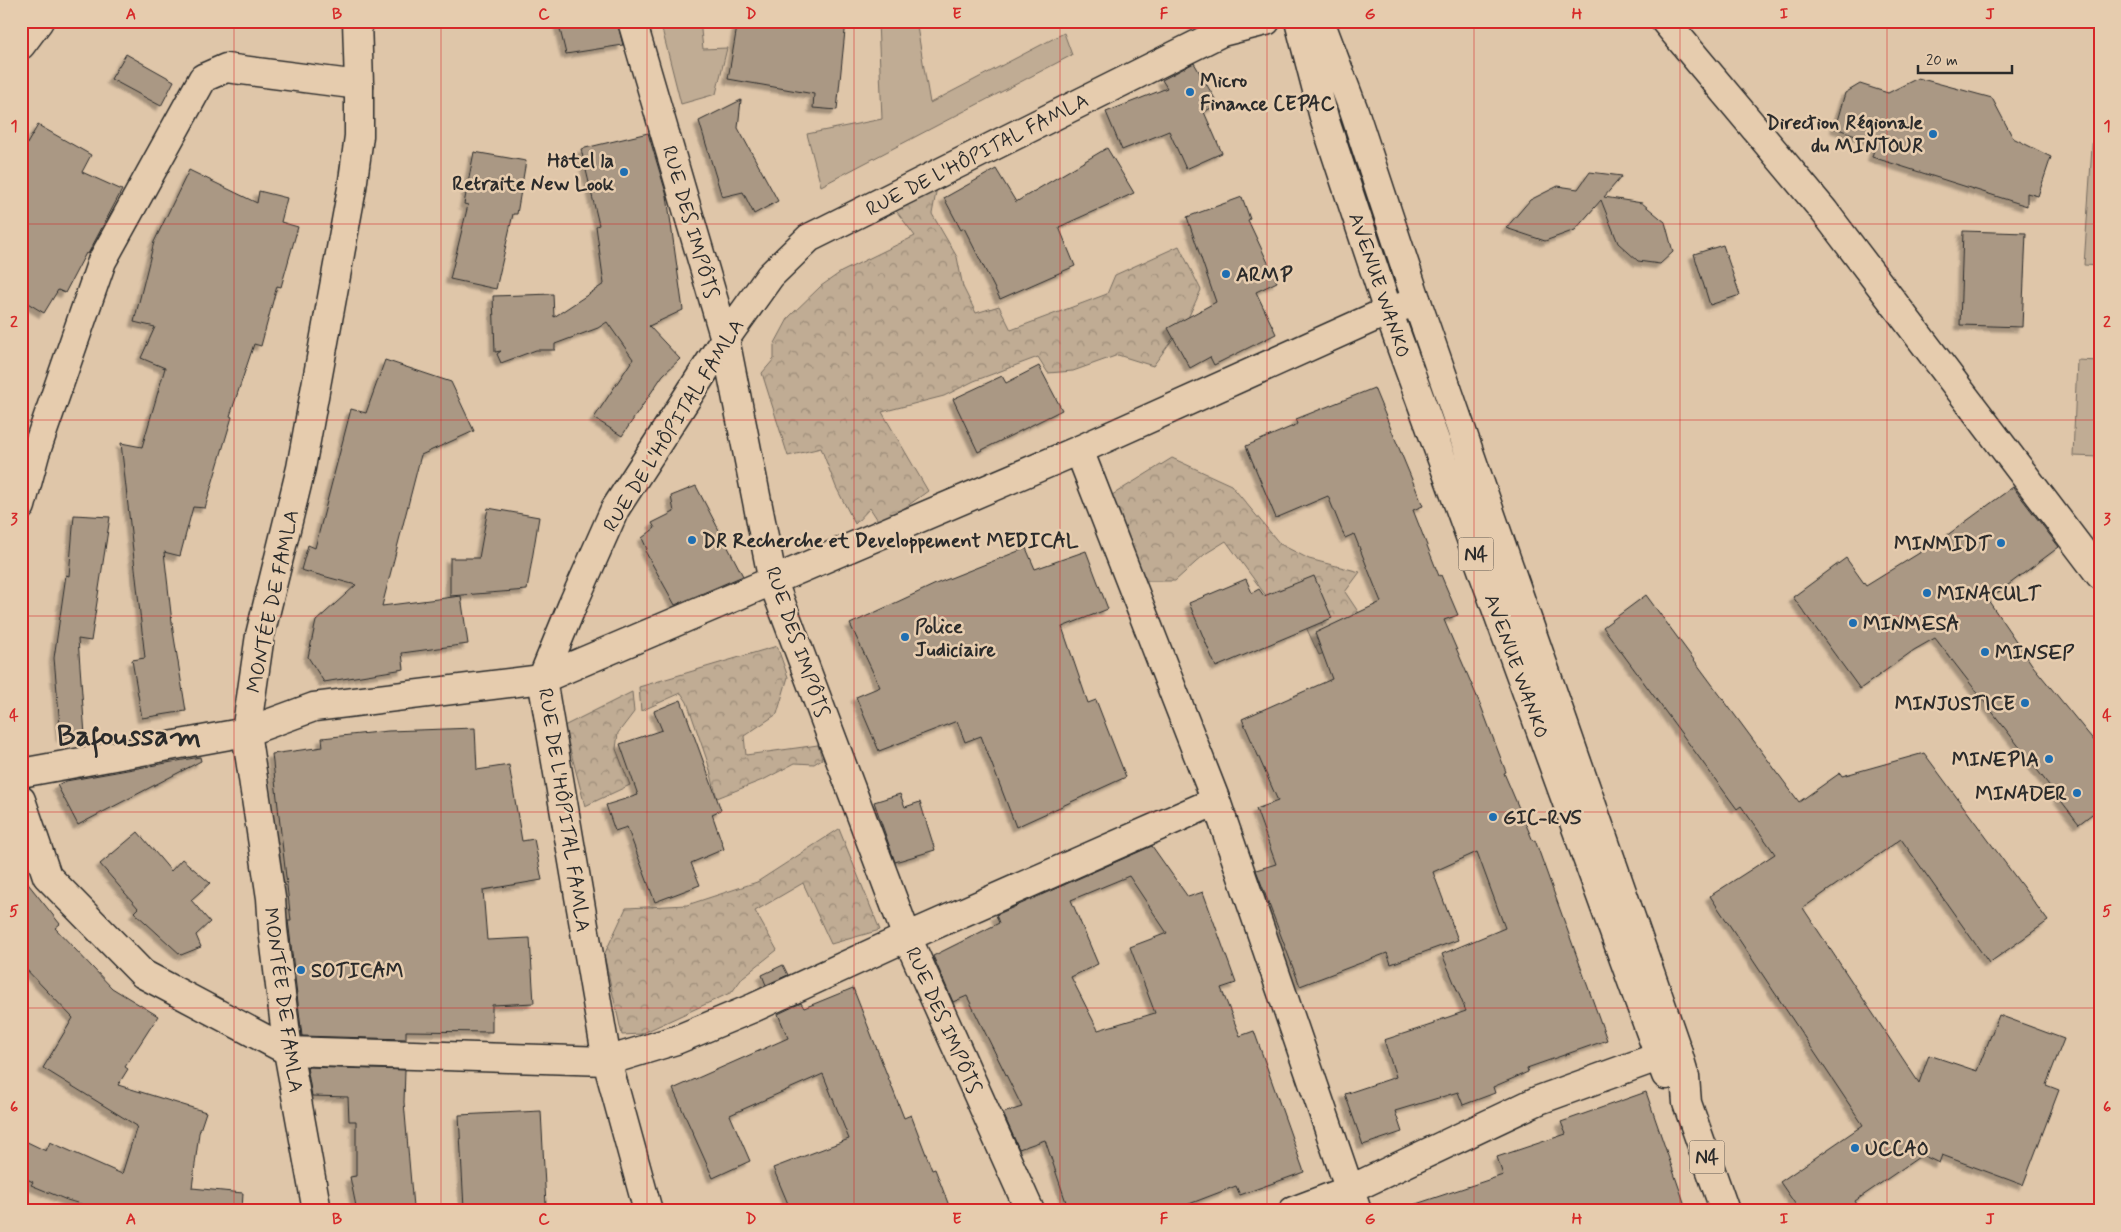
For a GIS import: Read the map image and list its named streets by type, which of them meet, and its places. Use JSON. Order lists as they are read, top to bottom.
{
  "streets": {
    "main road": [
      "RUE DE L'HÔPITAL FAMLA",
      "RUE DES IMPÔTS",
      "AVENUE WANKO",
      "N4",
      "MONTÉE DE FAMLA"
    ]
  },
  "crossings": [
    ["RUE DE L'HÔPITAL FAMLA", "RUE DES IMPÔTS"]
  ],
  "districts": ["Bafoussam"],
  "places": [
    "Micro Finance CEPAC",
    "Direction Régionale du MINTOUR",
    "Hôtel la Retraite New Look",
    "ARMP",
    "DR Recherche et Developpement MEDICAL",
    "MINMIDT",
    "MINACULT",
    "MINMESA",
    "Police Judiciaire",
    "MINSEP",
    "MINJUSTICE",
    "MINEPIA",
    "MINADER",
    "GIC-RVS",
    "SOTICAM",
    "UCCAO"
  ],
  "scale_bar": "20 m",
  "grid": {
    "columns": [
      "A",
      "B",
      "C",
      "D",
      "E",
      "F",
      "G",
      "H",
      "I",
      "J"
    ],
    "rows": [
      "1",
      "2",
      "3",
      "4",
      "5",
      "6"
    ]
  }
}
